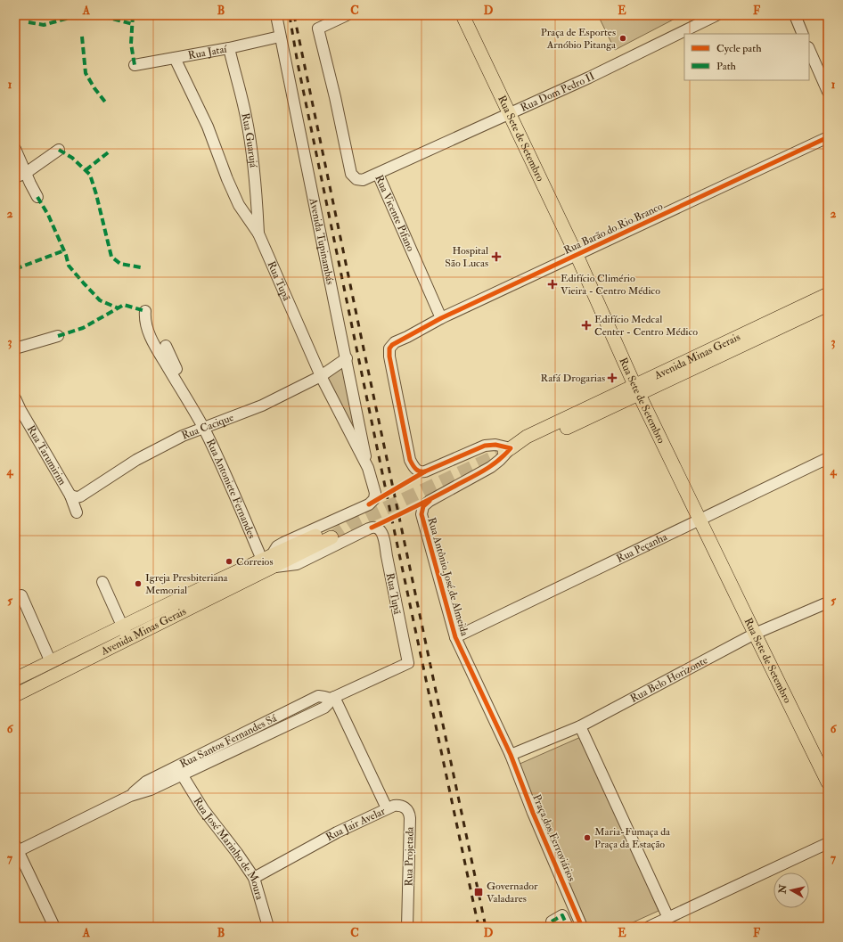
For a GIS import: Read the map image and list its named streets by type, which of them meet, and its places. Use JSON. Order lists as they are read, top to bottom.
{
  "streets": {
    "main road": ["Rua Sete de Setembro", "Avenida Minas Gerais"],
    "street": [
      "Rua Jataí",
      "Rua Dom Pedro II",
      "Rua Guarujá",
      "Rua Vicente Pifano",
      "Rua Barão do Rio Branco",
      "Avenida Tupinambás",
      "Rua Tupã",
      "Rua Cacique",
      "Rua Tarumirim",
      "Rua Antoniete Fernandes",
      "Rua Peçanha",
      "Rua Antônio José de Almeida",
      "Rua Belo Horizonte",
      "Rua Santos Fernandes Sá",
      "Rua Jair Avelar",
      "Praça dos Ferroviários",
      "Rua José Marinho de Moura",
      "Rua Projetada"
    ]
  },
  "crossings": [
    ["Rua Jataí", "Rua Guarujá"],
    ["Rua Jataí", "Avenida Tupinambás"],
    ["Rua Jataí", "Rua Tupã"],
    ["Rua Dom Pedro II", "Rua Sete de Setembro"],
    ["Rua Dom Pedro II", "Rua Vicente Pifano"],
    ["Rua Sete de Setembro", "Rua Barão do Rio Branco"],
    ["Rua Sete de Setembro", "Avenida Minas Gerais"],
    ["Rua Sete de Setembro", "Rua Peçanha"],
    ["Rua Sete de Setembro", "Rua Belo Horizonte"],
    ["Rua Guarujá", "Rua Tupã"],
    ["Rua Vicente Pifano", "Rua Barão do Rio Branco"],
    ["Rua Barão do Rio Branco", "Avenida Minas Gerais"],
    ["Avenida Tupinambás", "Rua Tupã"],
    ["Avenida Tupinambás", "Rua Cacique"],
    ["Rua Tupã", "Avenida Minas Gerais"],
    ["Rua Tupã", "Rua Cacique"],
    ["Rua Tupã", "Rua Santos Fernandes Sá"],
    ["Avenida Minas Gerais", "Rua Antoniete Fernandes"],
    ["Avenida Minas Gerais", "Rua Antônio José de Almeida"],
    ["Rua Cacique", "Rua Tarumirim"],
    ["Rua Cacique", "Rua Antoniete Fernandes"],
    ["Rua Peçanha", "Rua Antônio José de Almeida"],
    ["Rua Antônio José de Almeida", "Rua Belo Horizonte"],
    ["Rua Antônio José de Almeida", "Praça dos Ferroviários"],
    ["Rua Belo Horizonte", "Praça dos Ferroviários"],
    ["Rua Santos Fernandes Sá", "Rua Jair Avelar"],
    ["Rua Santos Fernandes Sá", "Rua José Marinho de Moura"],
    ["Rua Jair Avelar", "Rua José Marinho de Moura"],
    ["Rua Jair Avelar", "Rua Projetada"]
  ],
  "places": {
    "other": [
      "Praça de Esportes Arnóbio Pitanga",
      "Correios",
      "Igreja Presbiteriana Memorial",
      "Maria-Fumaça da Praça da Estação"
    ],
    "health": [
      "Hospital São Lucas",
      "Edifício Climério Vieira - Centro Médico",
      "Edifício Medcal Center - Centro Médico",
      "Rafá Drogarias"
    ],
    "transit": ["Governador Valadares"]
  },
  "legend": ["Cycle path", "Path"],
  "north": "left",
  "grid": {
    "columns": [
      "A",
      "B",
      "C",
      "D",
      "E",
      "F"
    ],
    "rows": [
      "1",
      "2",
      "3",
      "4",
      "5",
      "6",
      "7"
    ]
  }
}
